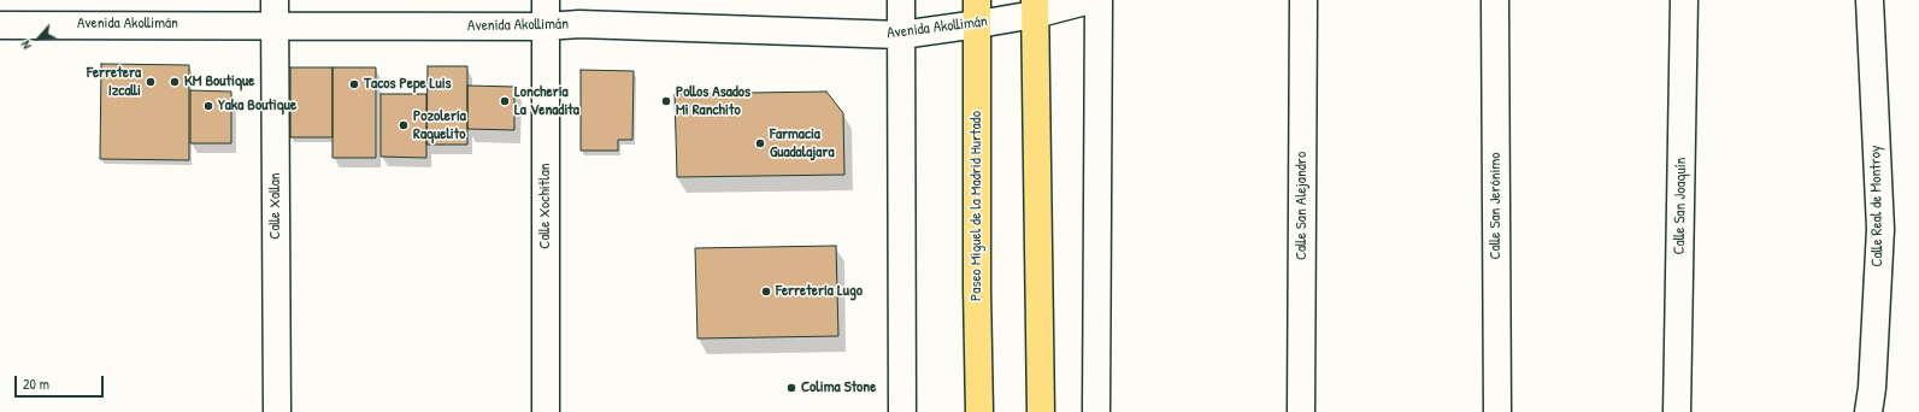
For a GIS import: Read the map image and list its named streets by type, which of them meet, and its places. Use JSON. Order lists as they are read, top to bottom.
{
  "streets": {
    "highway": ["Paseo Miguel de la Madrid Hurtado"],
    "street": [
      "Avenida Akollimán",
      "Calle Xallan",
      "Calle Xochitlan",
      "Calle San Alejandro",
      "Calle San Jerónimo",
      "Calle San Joaquín",
      "Calle Real de Montroy"
    ]
  },
  "crossings": [
    ["Avenida Akollimán", "Calle Xallan"],
    ["Avenida Akollimán", "Calle Xochitlan"],
    ["Avenida Akollimán", "Paseo Miguel de la Madrid Hurtado"]
  ],
  "places": [
    "Ferretera Izcalli",
    "KM Boutique",
    "Tacos Pepe Luis",
    "Lonchería La Venadita",
    "Pollos Asados Mi Ranchito",
    "Yaka Boutique",
    "Pozolería Raquelito",
    "Farmacia Guadalajara",
    "Ferretería Lugo",
    "Colima Stone"
  ],
  "scale_bar": "20 m",
  "north": "bottom left"
}
